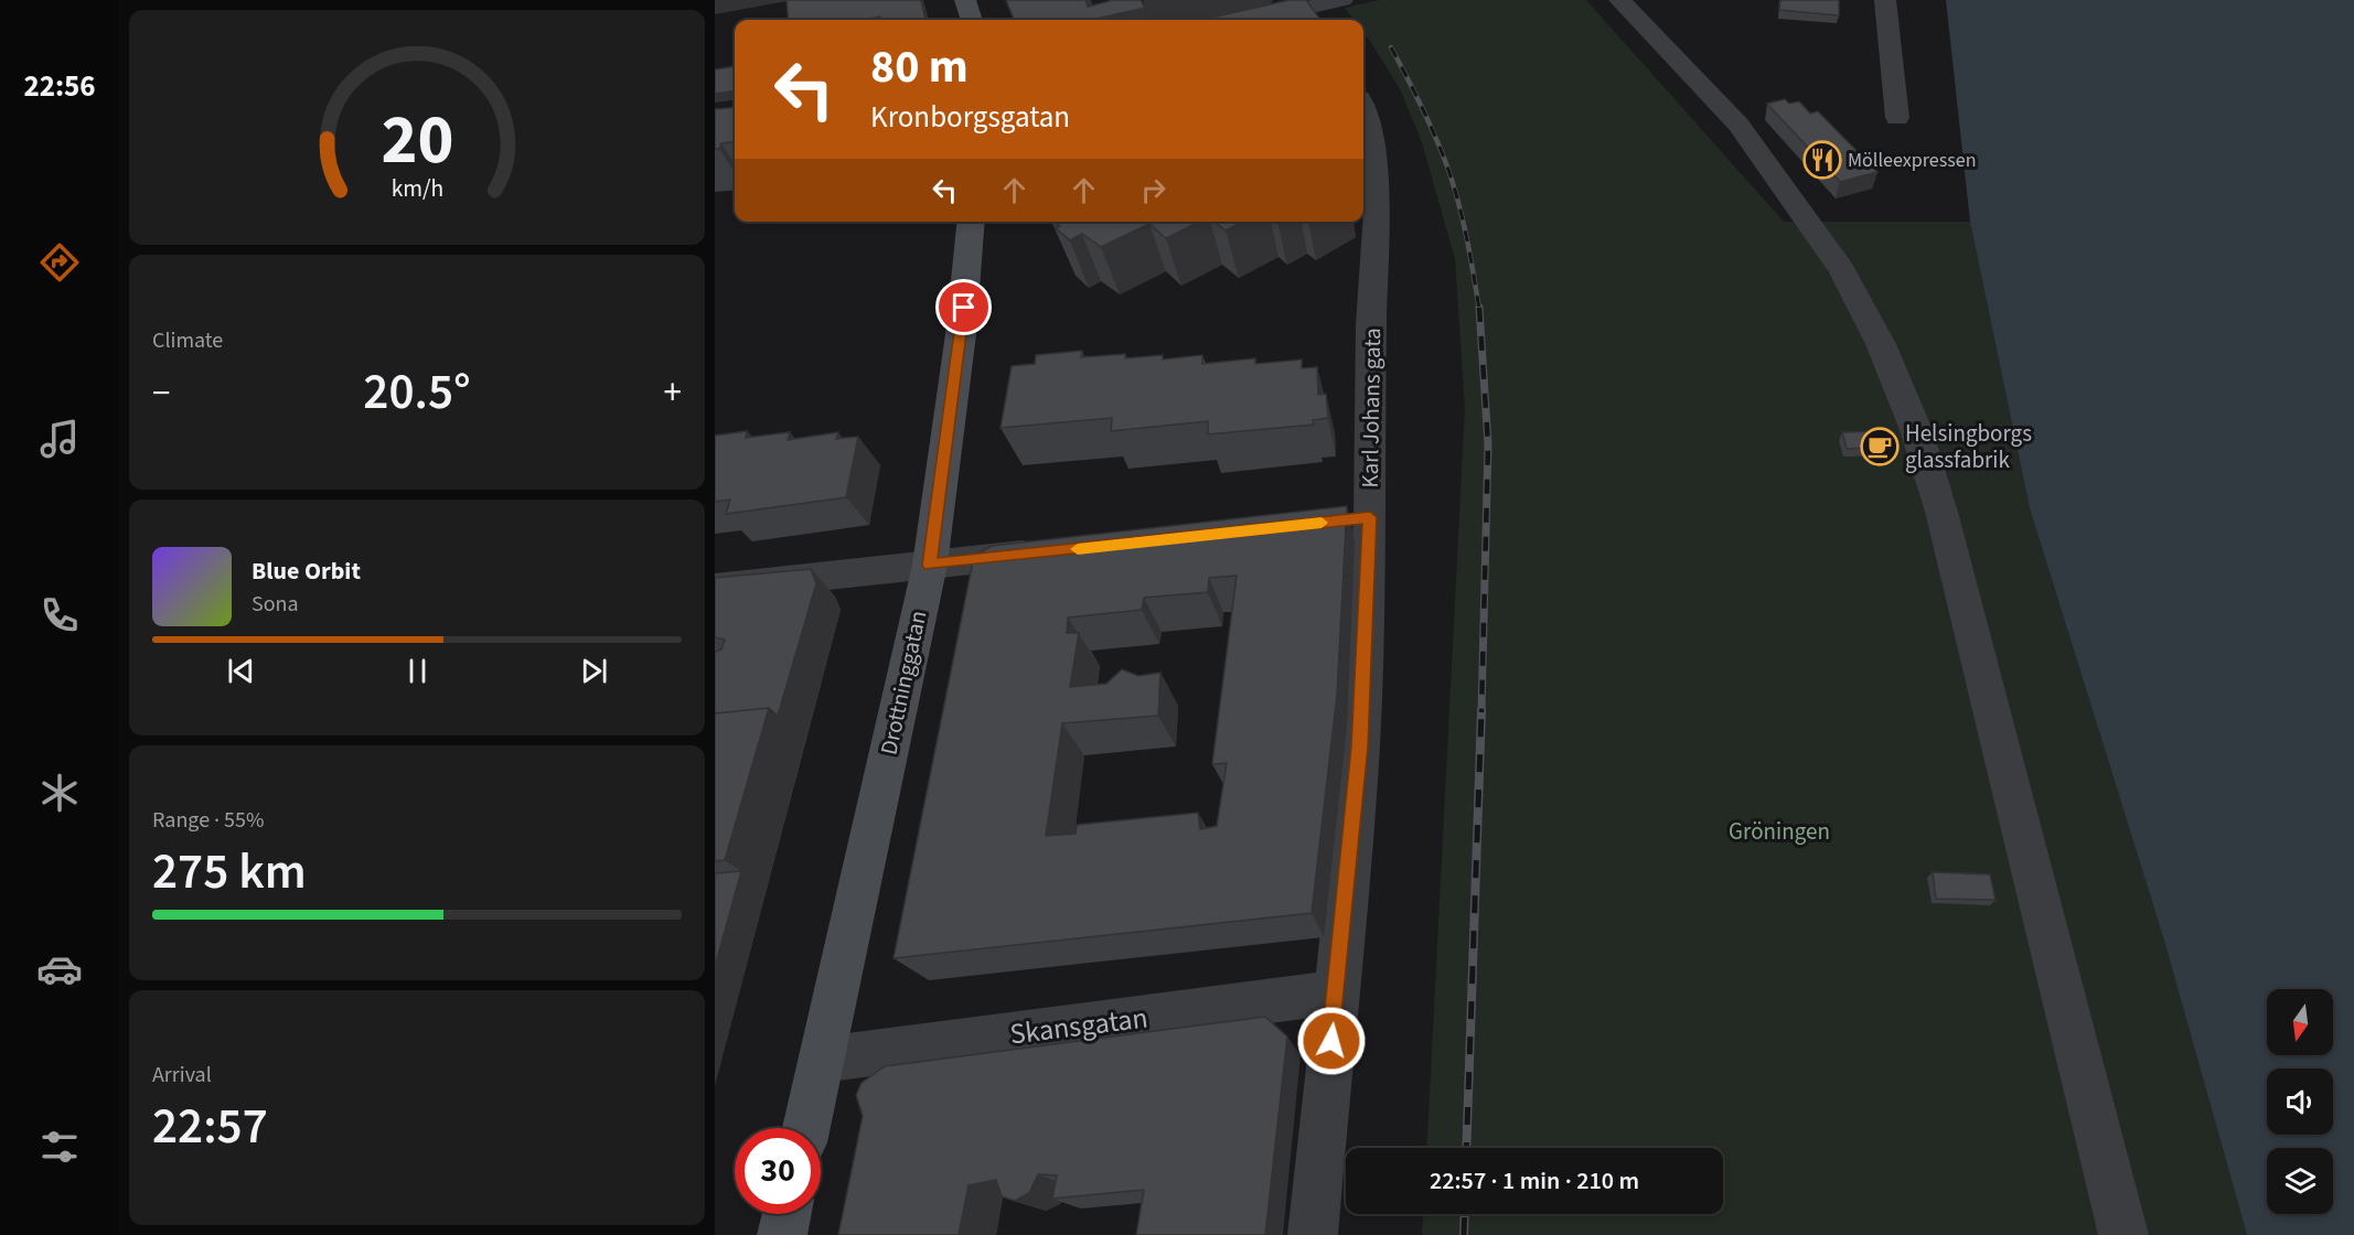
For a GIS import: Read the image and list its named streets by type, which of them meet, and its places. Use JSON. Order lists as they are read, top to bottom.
{
  "streets": {
    "street": ["Karl Johans gata", "Drottninggatan", "Skansgatan"]
  },
  "crossings": [
    ["Karl Johans gata", "Skansgatan"],
    ["Drottninggatan", "Skansgatan"]
  ],
  "parks": ["Gröningen"],
  "places": {
    "restaurant": ["Mölleexpressen"],
    "cafe": ["Helsingborgs glassfabrik"]
  },
  "north": "bottom",
  "page": {
    "tabs": "22:56",
    "turn": ["80 m", "Kronborgsgatan"],
    "tile": [
      "Climate",
      ["Range · 55%", "275 km"],
      ["Arrival", "22:57"]
    ],
    "heat": ["−", "20.5°", "+"],
    "song": ["Blue Orbit", "Sona"],
    "limit": "30",
    "trip": "22:57 · 1 min · 210 m",
    "gauge": ["20", "km/h"]
  }
}
